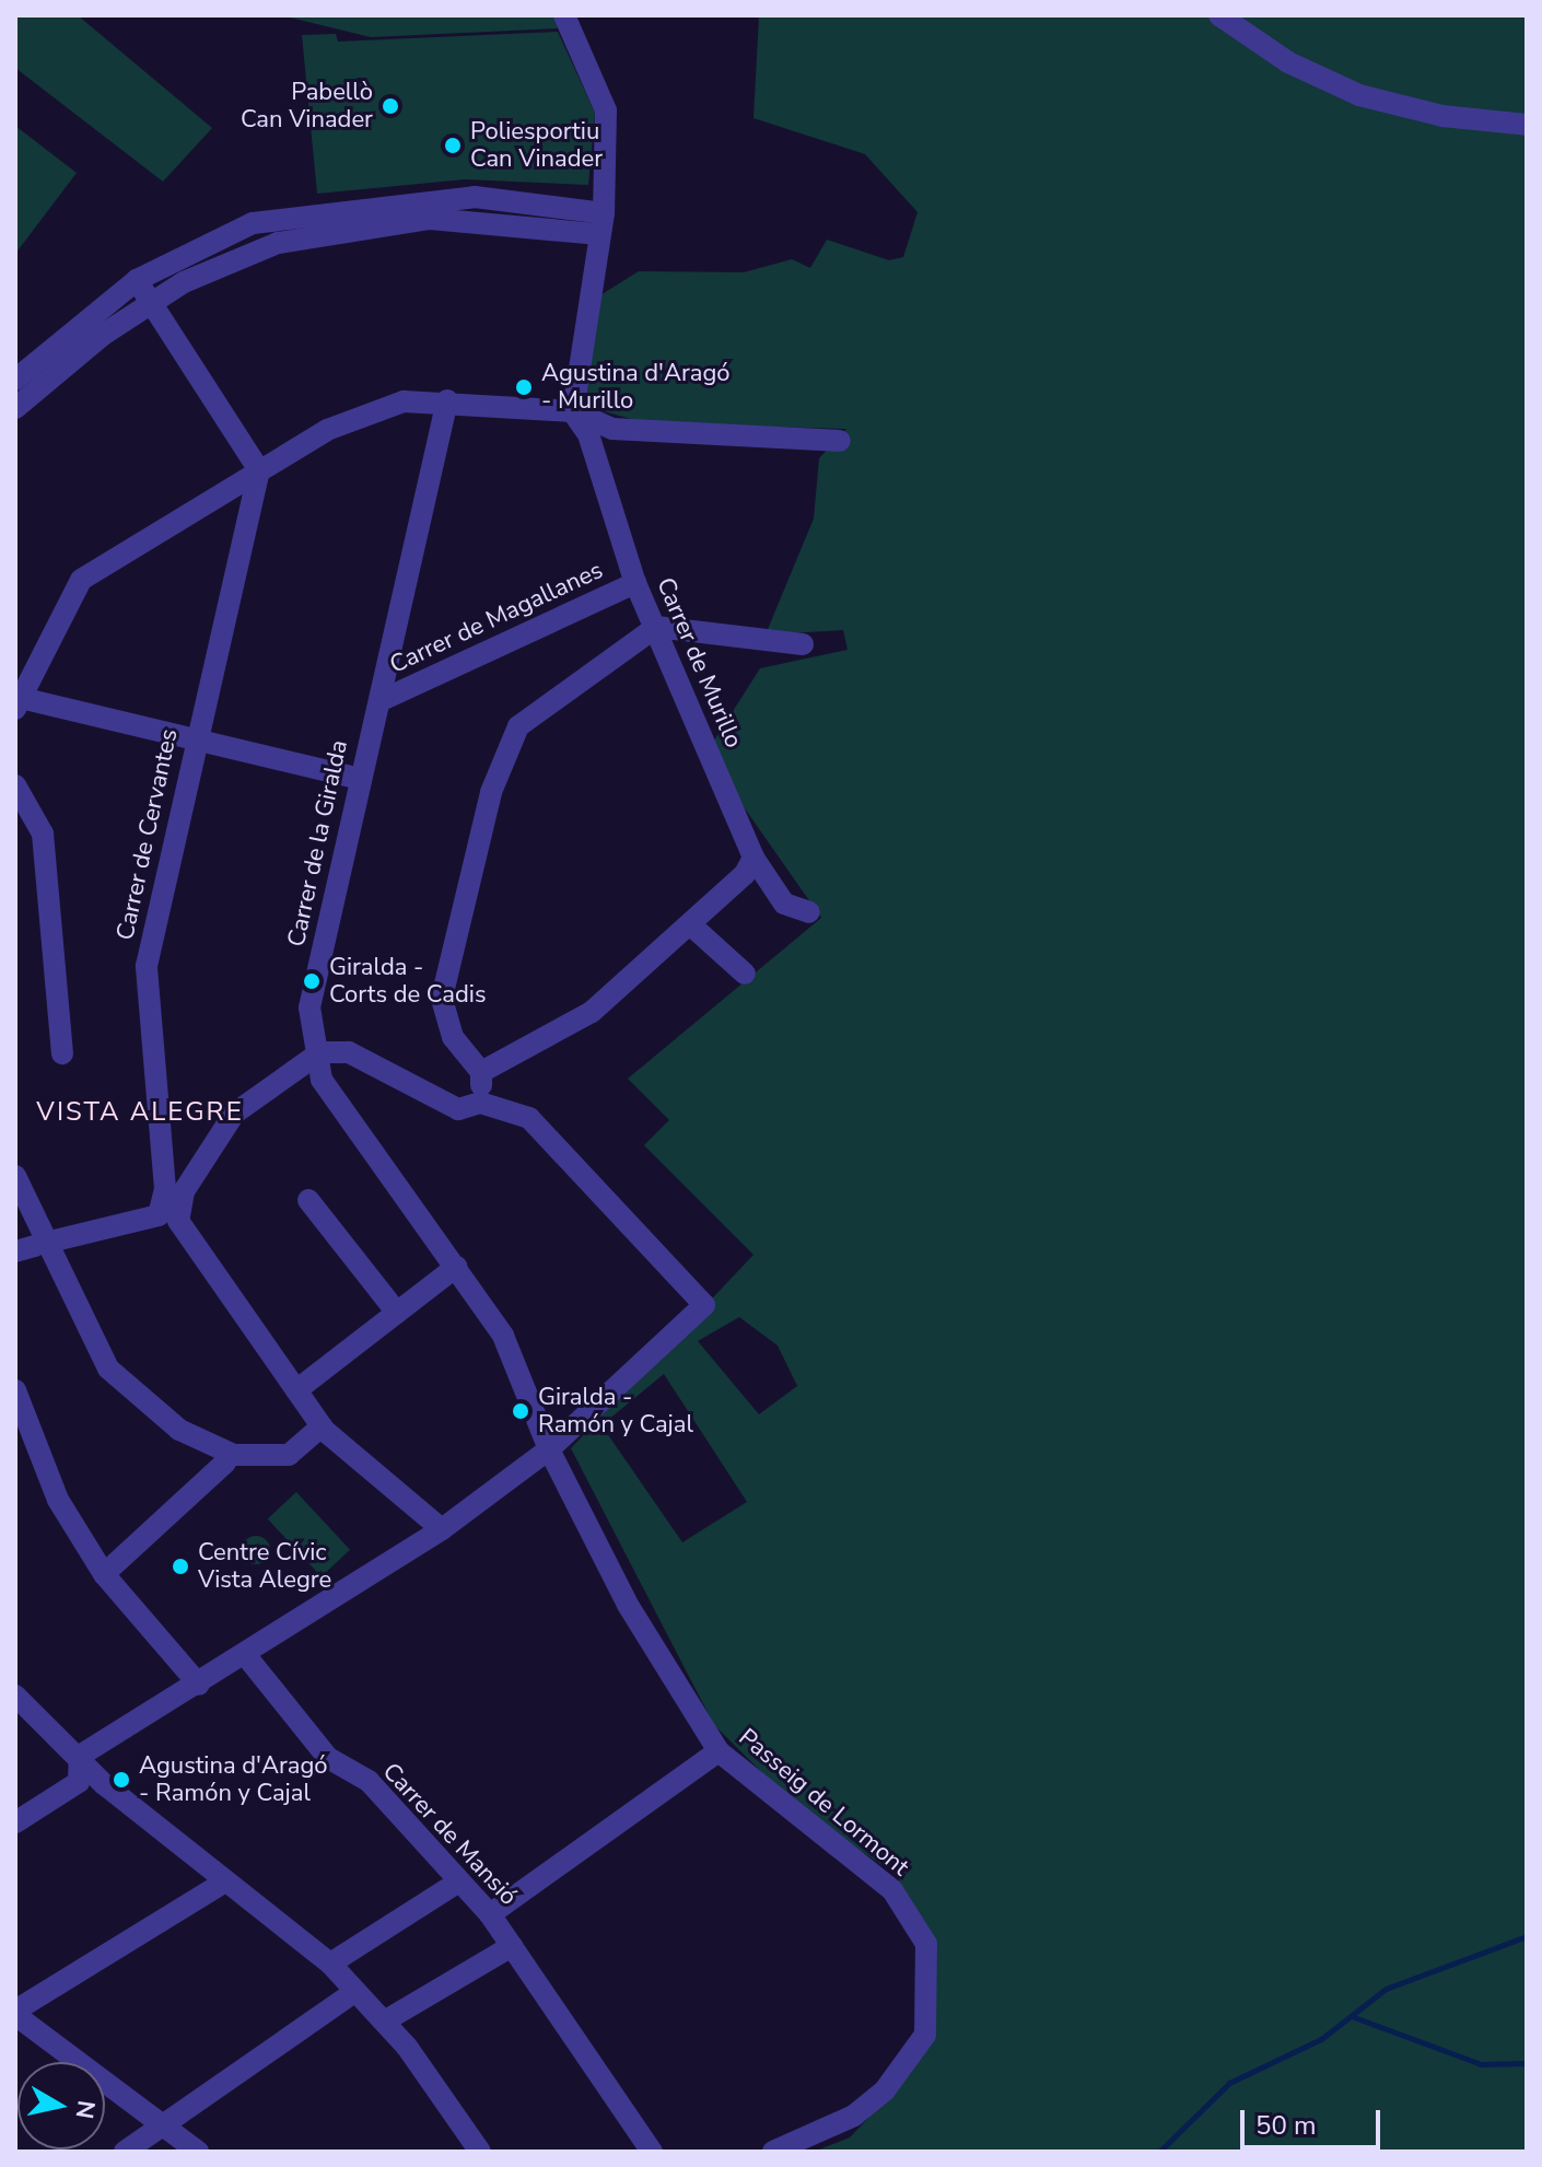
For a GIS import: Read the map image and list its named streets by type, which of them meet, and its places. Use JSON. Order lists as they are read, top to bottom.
{
  "streets": {
    "street": [
      "Carrer de Magallanes",
      "Carrer de Murillo",
      "Carrer de Cervantes",
      "Carrer de la Giralda",
      "Passeig de Lormont",
      "Carrer de Mansió"
    ]
  },
  "crossings": [
    ["Carrer de Magallanes", "Carrer de Murillo"],
    ["Carrer de Magallanes", "Carrer de la Giralda"],
    ["Carrer de la Giralda", "Passeig de Lormont"]
  ],
  "districts": ["VISTA ALEGRE"],
  "places": [
    "Pabellò Can Vinader",
    "Poliesportiu Can Vinader",
    "Agustina d'Aragó - Murillo",
    "Giralda - Corts de Cadis",
    "Giralda - Ramón y Cajal",
    "Centre Cívic Vista Alegre",
    "Agustina d'Aragó - Ramón y Cajal"
  ],
  "scale_bar": "50 m",
  "north": "right"
}
